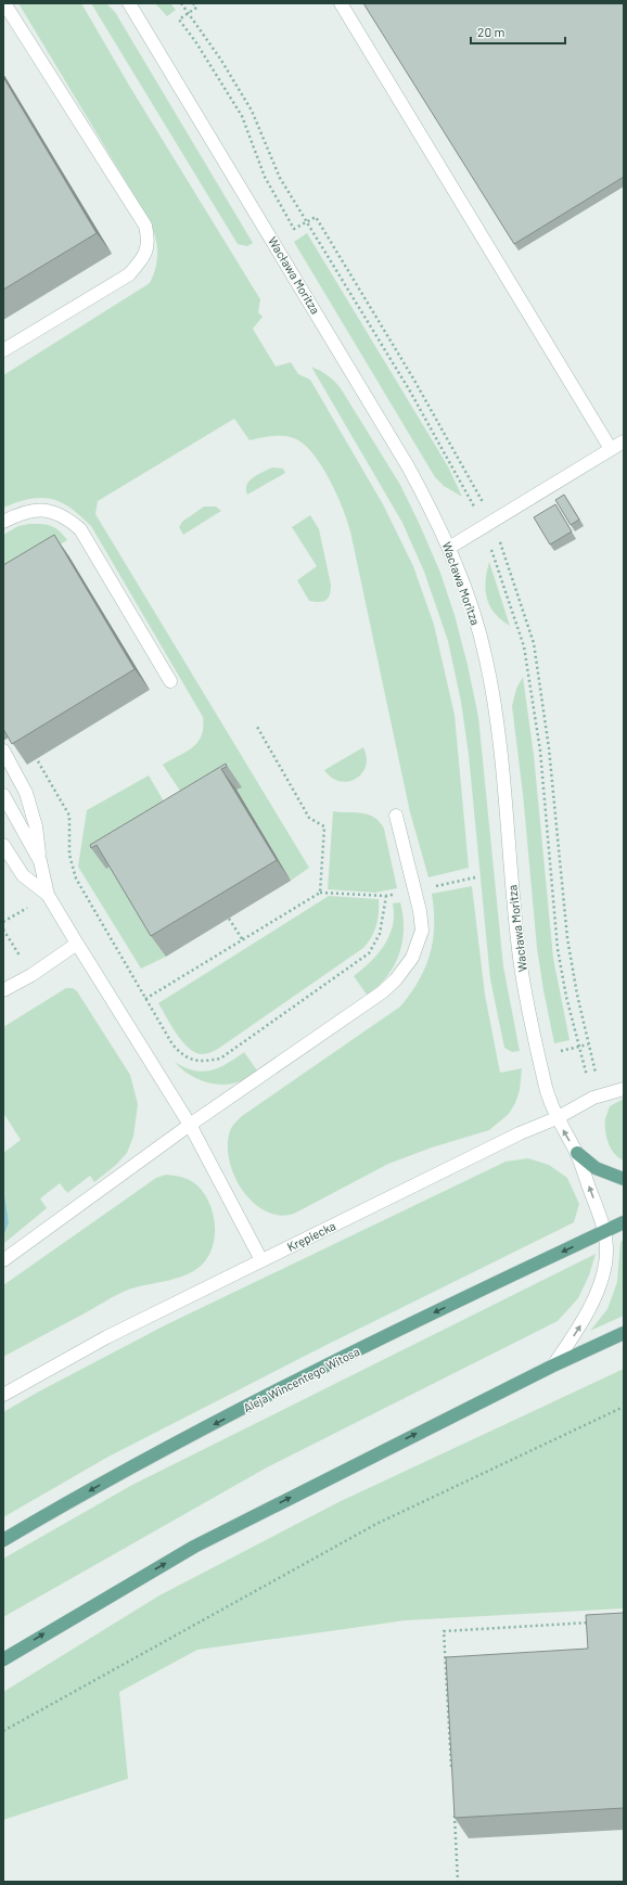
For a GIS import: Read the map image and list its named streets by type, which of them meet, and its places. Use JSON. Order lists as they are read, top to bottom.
{
  "streets": {
    "main road": ["Aleja Wincentego Witosa"],
    "street": ["Wacława Moritza", "Krępiecka"]
  },
  "crossings": [
    ["Wacława Moritza", "Krępiecka"],
    ["Wacława Moritza", "Aleja Wincentego Witosa"]
  ],
  "scale_bar": "20 m"
}
